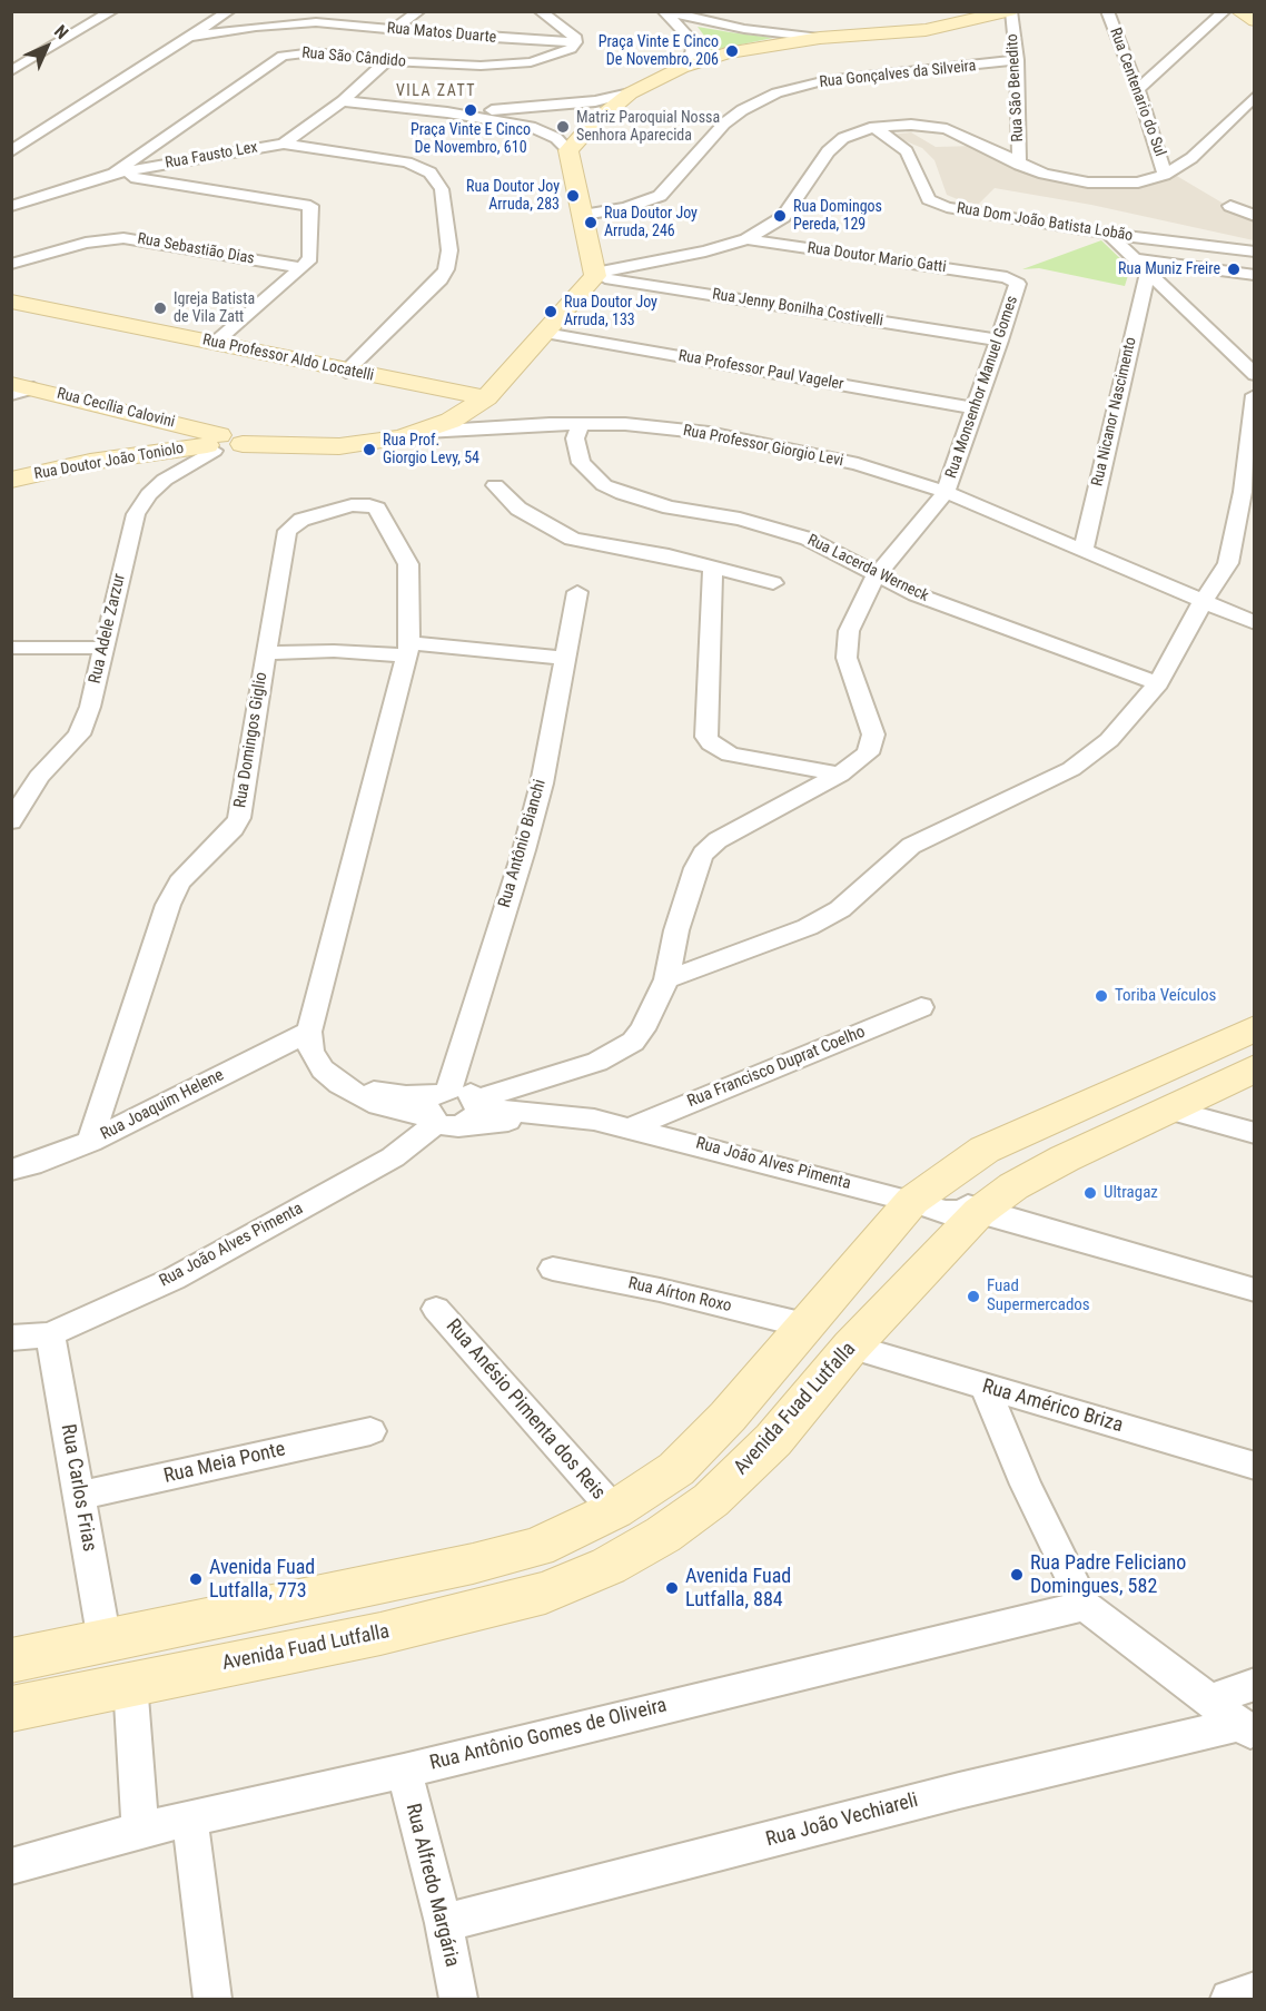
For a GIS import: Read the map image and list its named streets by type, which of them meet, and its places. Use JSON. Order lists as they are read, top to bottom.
{
  "streets": {
    "street": [
      "Rua Matos Duarte",
      "Rua São Cândido",
      "Rua Gonçalves da Silveira",
      "Rua São Benedito",
      "Rua Centenario do Sul",
      "Rua Fausto Lex",
      "Rua Dom João Batista Lobão",
      "Rua Sebastião Dias",
      "Rua Doutor Mario Gatti",
      "Rua Jenny Bonilha Costivelli",
      "Rua Professor Aldo Locatelli",
      "Rua Professor Paul Vageler",
      "Rua Monsenhor Manuel Gomes",
      "Rua Cecília Calovini",
      "Rua Nicanor Nascimento",
      "Rua Professor Giorgio Levi",
      "Rua Doutor João Toniolo",
      "Rua Lacerda Werneck",
      "Rua Adele Zarzur",
      "Rua Domingos Giglio",
      "Rua Antônio Bianchi",
      "Rua Francisco Duprat Coelho",
      "Rua Joaquim Helene",
      "Rua João Alves Pimenta",
      "Rua Aírton Roxo",
      "Rua Américo Briza",
      "Avenida Fuad Lutfalla",
      "Rua Anésio Pimenta dos Reis",
      "Rua Meia Ponte",
      "Rua Carlos Frias",
      "Rua Antônio Gomes de Oliveira",
      "Rua João Vechiareli",
      "Rua Alfredo Margária"
    ]
  },
  "crossings": [
    ["Rua Matos Duarte", "Rua São Cândido"],
    ["Rua São Cândido", "Rua Fausto Lex"],
    ["Rua Gonçalves da Silveira", "Rua São Benedito"],
    ["Rua Doutor Mario Gatti", "Rua Monsenhor Manuel Gomes"],
    ["Rua Jenny Bonilha Costivelli", "Rua Monsenhor Manuel Gomes"],
    ["Rua Professor Paul Vageler", "Rua Monsenhor Manuel Gomes"],
    ["Rua Monsenhor Manuel Gomes", "Rua Professor Giorgio Levi"],
    ["Rua Monsenhor Manuel Gomes", "Rua Lacerda Werneck"],
    ["Rua Cecília Calovini", "Rua Doutor João Toniolo"],
    ["Rua Cecília Calovini", "Rua Adele Zarzur"],
    ["Rua Nicanor Nascimento", "Rua Professor Giorgio Levi"],
    ["Rua Professor Giorgio Levi", "Rua Doutor João Toniolo"],
    ["Rua Professor Giorgio Levi", "Rua Lacerda Werneck"],
    ["Rua Doutor João Toniolo", "Rua Adele Zarzur"],
    ["Rua Domingos Giglio", "Rua Antônio Bianchi"],
    ["Rua Domingos Giglio", "Rua Joaquim Helene"],
    ["Rua Antônio Bianchi", "Rua João Alves Pimenta"],
    ["Rua Francisco Duprat Coelho", "Rua João Alves Pimenta"],
    ["Rua João Alves Pimenta", "Avenida Fuad Lutfalla"],
    ["Rua João Alves Pimenta", "Rua Carlos Frias"],
    ["Rua Américo Briza", "Avenida Fuad Lutfalla"],
    ["Rua Meia Ponte", "Rua Carlos Frias"],
    ["Rua Antônio Gomes de Oliveira", "Rua Alfredo Margária"],
    ["Rua João Vechiareli", "Rua Alfredo Margária"]
  ],
  "districts": ["VILA ZATT"],
  "places": [
    "Praça Vinte E Cinco De Novembro, 206",
    "Praça Vinte E Cinco De Novembro, 610",
    "Matriz Paroquial Nossa Senhora Aparecida",
    "Rua Doutor Joy Arruda, 283",
    "Rua Domingos Pereda, 129",
    "Rua Doutor Joy Arruda, 246",
    "Rua Muniz Freire",
    "Igreja Batista de Vila Zatt",
    "Rua Doutor Joy Arruda, 133",
    "Rua Prof. Giorgio Levy, 54",
    "Toriba Veículos",
    "Ultragaz",
    "Fuad Supermercados",
    "Rua Padre Feliciano Domingues, 582",
    "Avenida Fuad Lutfalla, 773",
    "Avenida Fuad Lutfalla, 884"
  ],
  "north": "top right"
}
